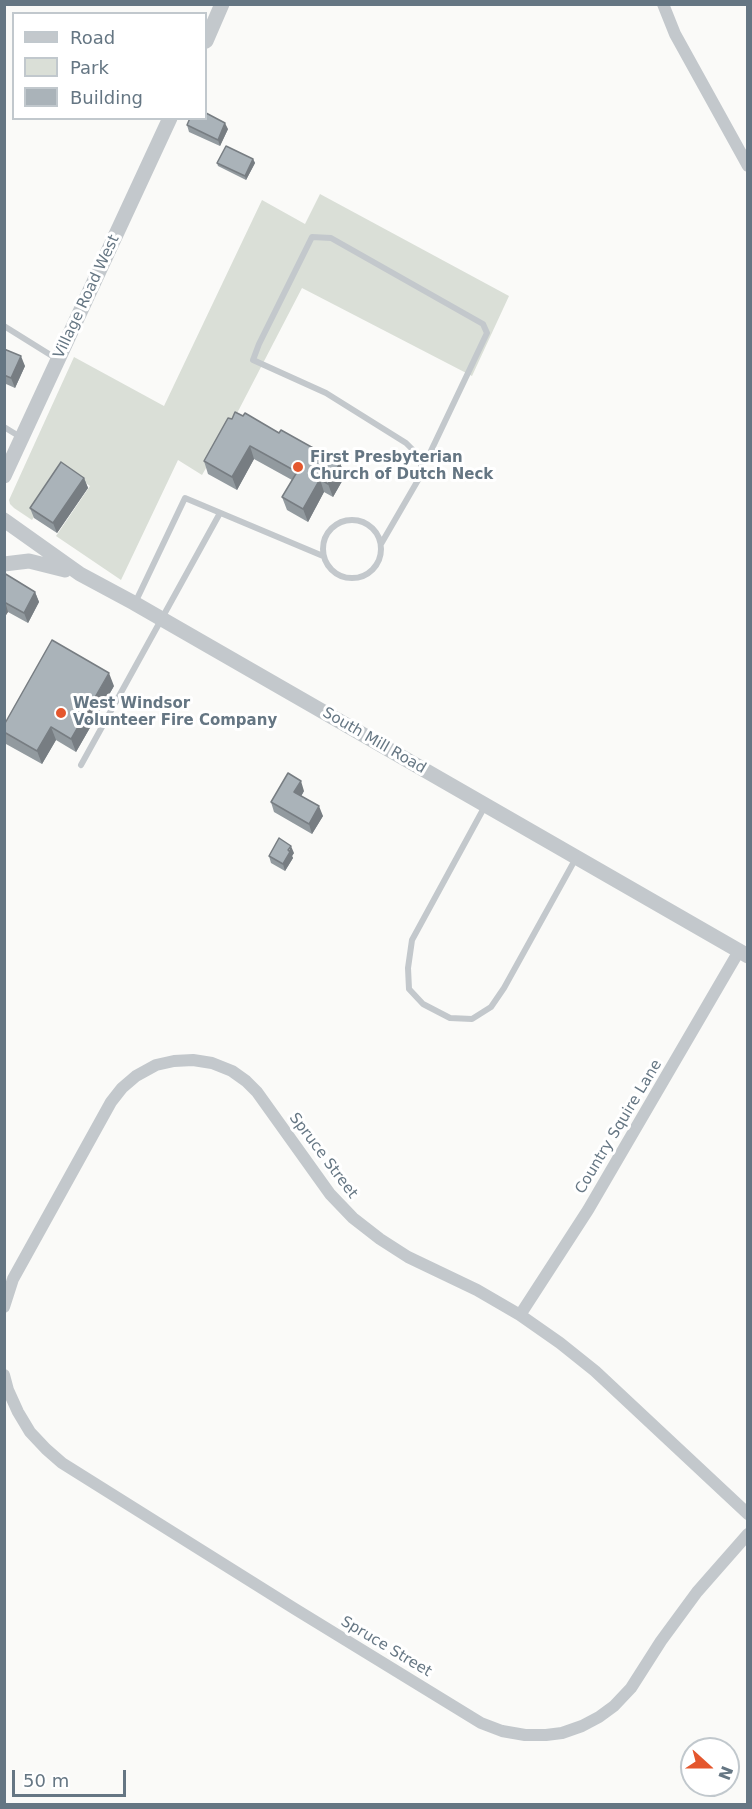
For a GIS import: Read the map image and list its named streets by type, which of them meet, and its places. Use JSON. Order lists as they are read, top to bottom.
{
  "streets": {
    "street": [
      "Village Road West",
      "South Mill Road",
      "Country Squire Lane",
      "Spruce Street"
    ]
  },
  "crossings": [
    ["South Mill Road", "Country Squire Lane"],
    ["Country Squire Lane", "Spruce Street"]
  ],
  "places": ["First Presbyterian Church of Dutch Neck", "West Windsor Volunteer Fire Company"],
  "legend": ["Road", "Park", "Building"],
  "scale_bar": "50 m",
  "north": "right"
}
